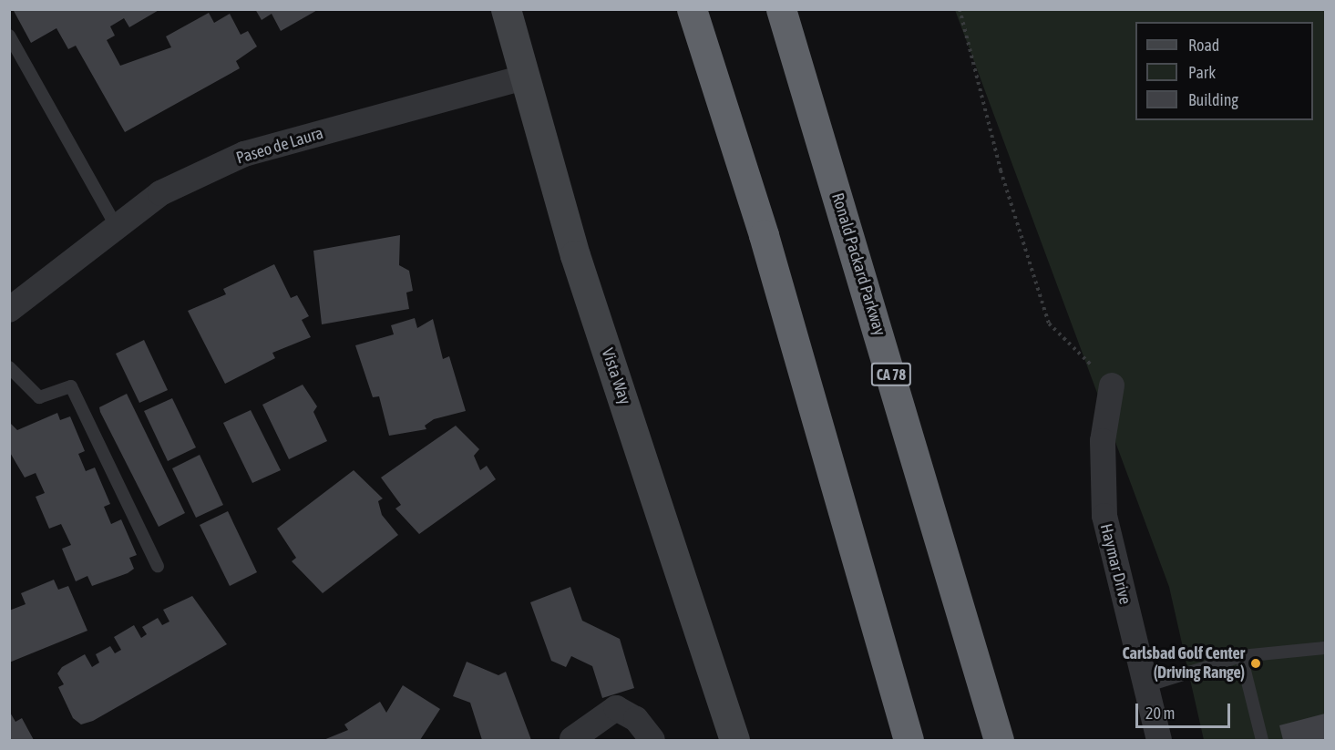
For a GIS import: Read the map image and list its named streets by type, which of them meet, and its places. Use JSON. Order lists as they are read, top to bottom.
{
  "streets": {
    "highway": ["Ronald Packard Parkway", "CA 78"],
    "main road": ["Vista Way"],
    "street": ["Paseo de Laura", "Haymar Drive"]
  },
  "crossings": [
    ["Paseo de Laura", "Vista Way"]
  ],
  "places": ["Carlsbad Golf Center (Driving Range)"],
  "legend": ["Road", "Park", "Building"],
  "scale_bar": "20 m"
}
